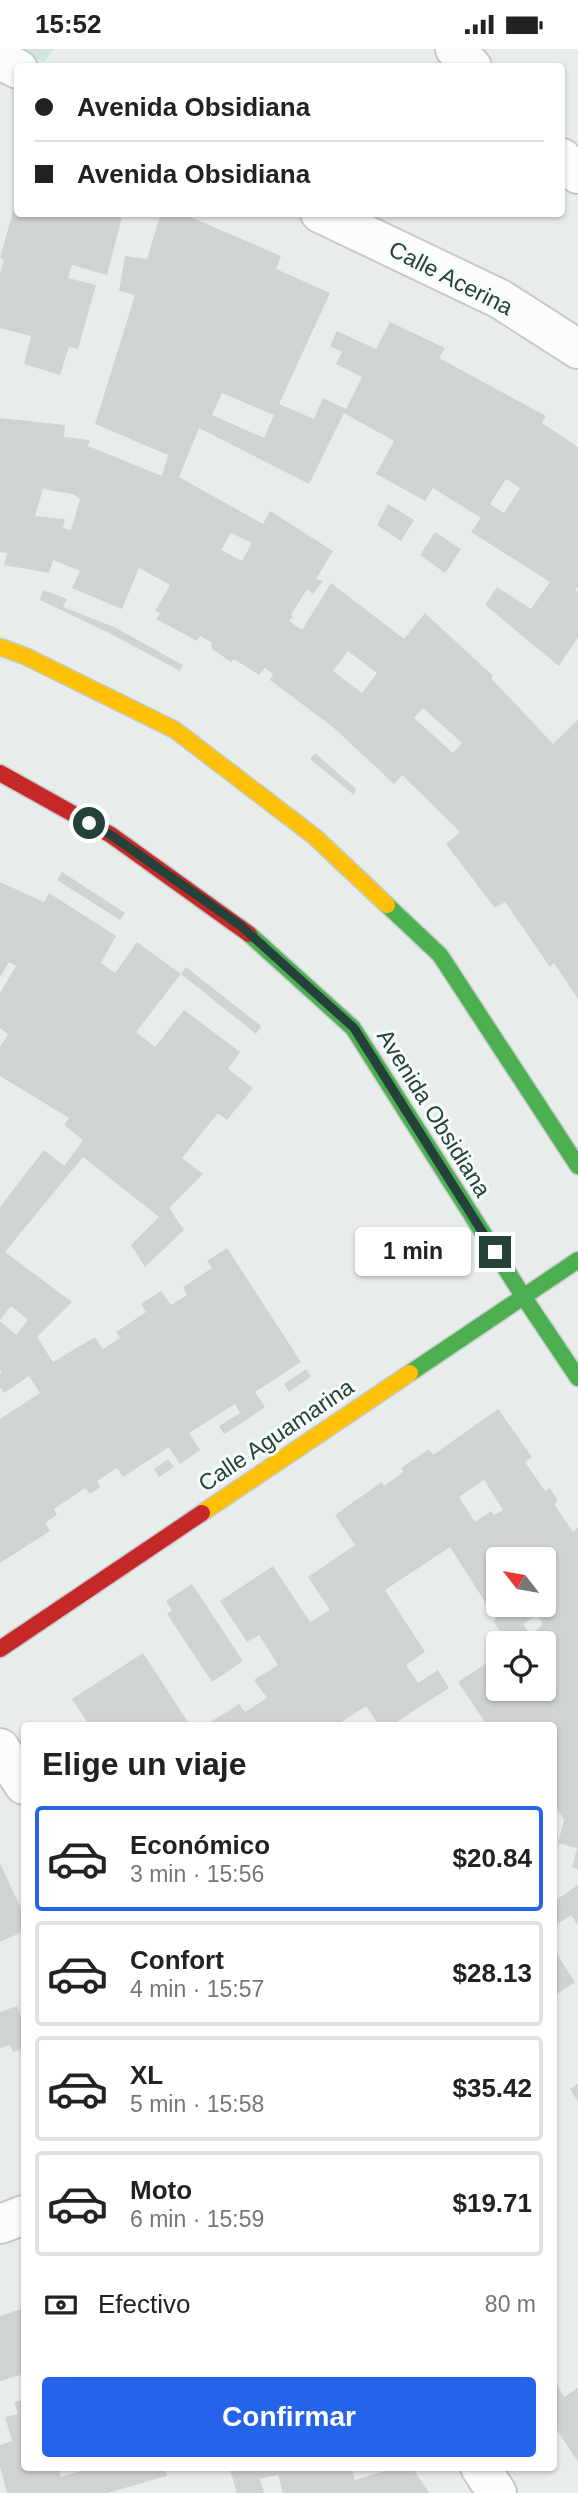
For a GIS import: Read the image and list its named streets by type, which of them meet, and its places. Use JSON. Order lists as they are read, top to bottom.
{
  "streets": {
    "street": ["Calle Acerina", "Avenida Obsidiana", "Calle Aguamarina"]
  },
  "crossings": [
    ["Avenida Obsidiana", "Calle Aguamarina"]
  ],
  "north": "top left",
  "page": {
    "status": "15:52",
    "banner": ["Avenida Obsidiana", "Avenida Obsidiana"],
    "bubble": "1 min",
    "heading": "Elige un viaje",
    "list": [
      {
        "name": "Económico",
        "note": "3 min · 15:56",
        "value": "$20.84"
      },
      {
        "name": "Confort",
        "note": "4 min · 15:57",
        "value": "$28.13"
      },
      {
        "name": "XL",
        "note": "5 min · 15:58",
        "value": "$35.42"
      },
      {
        "name": "Moto",
        "note": "6 min · 15:59",
        "value": "$19.71"
      }
    ],
    "pay": ["Efectivo", "80 m"],
    "buttons": "Confirmar"
  }
}
